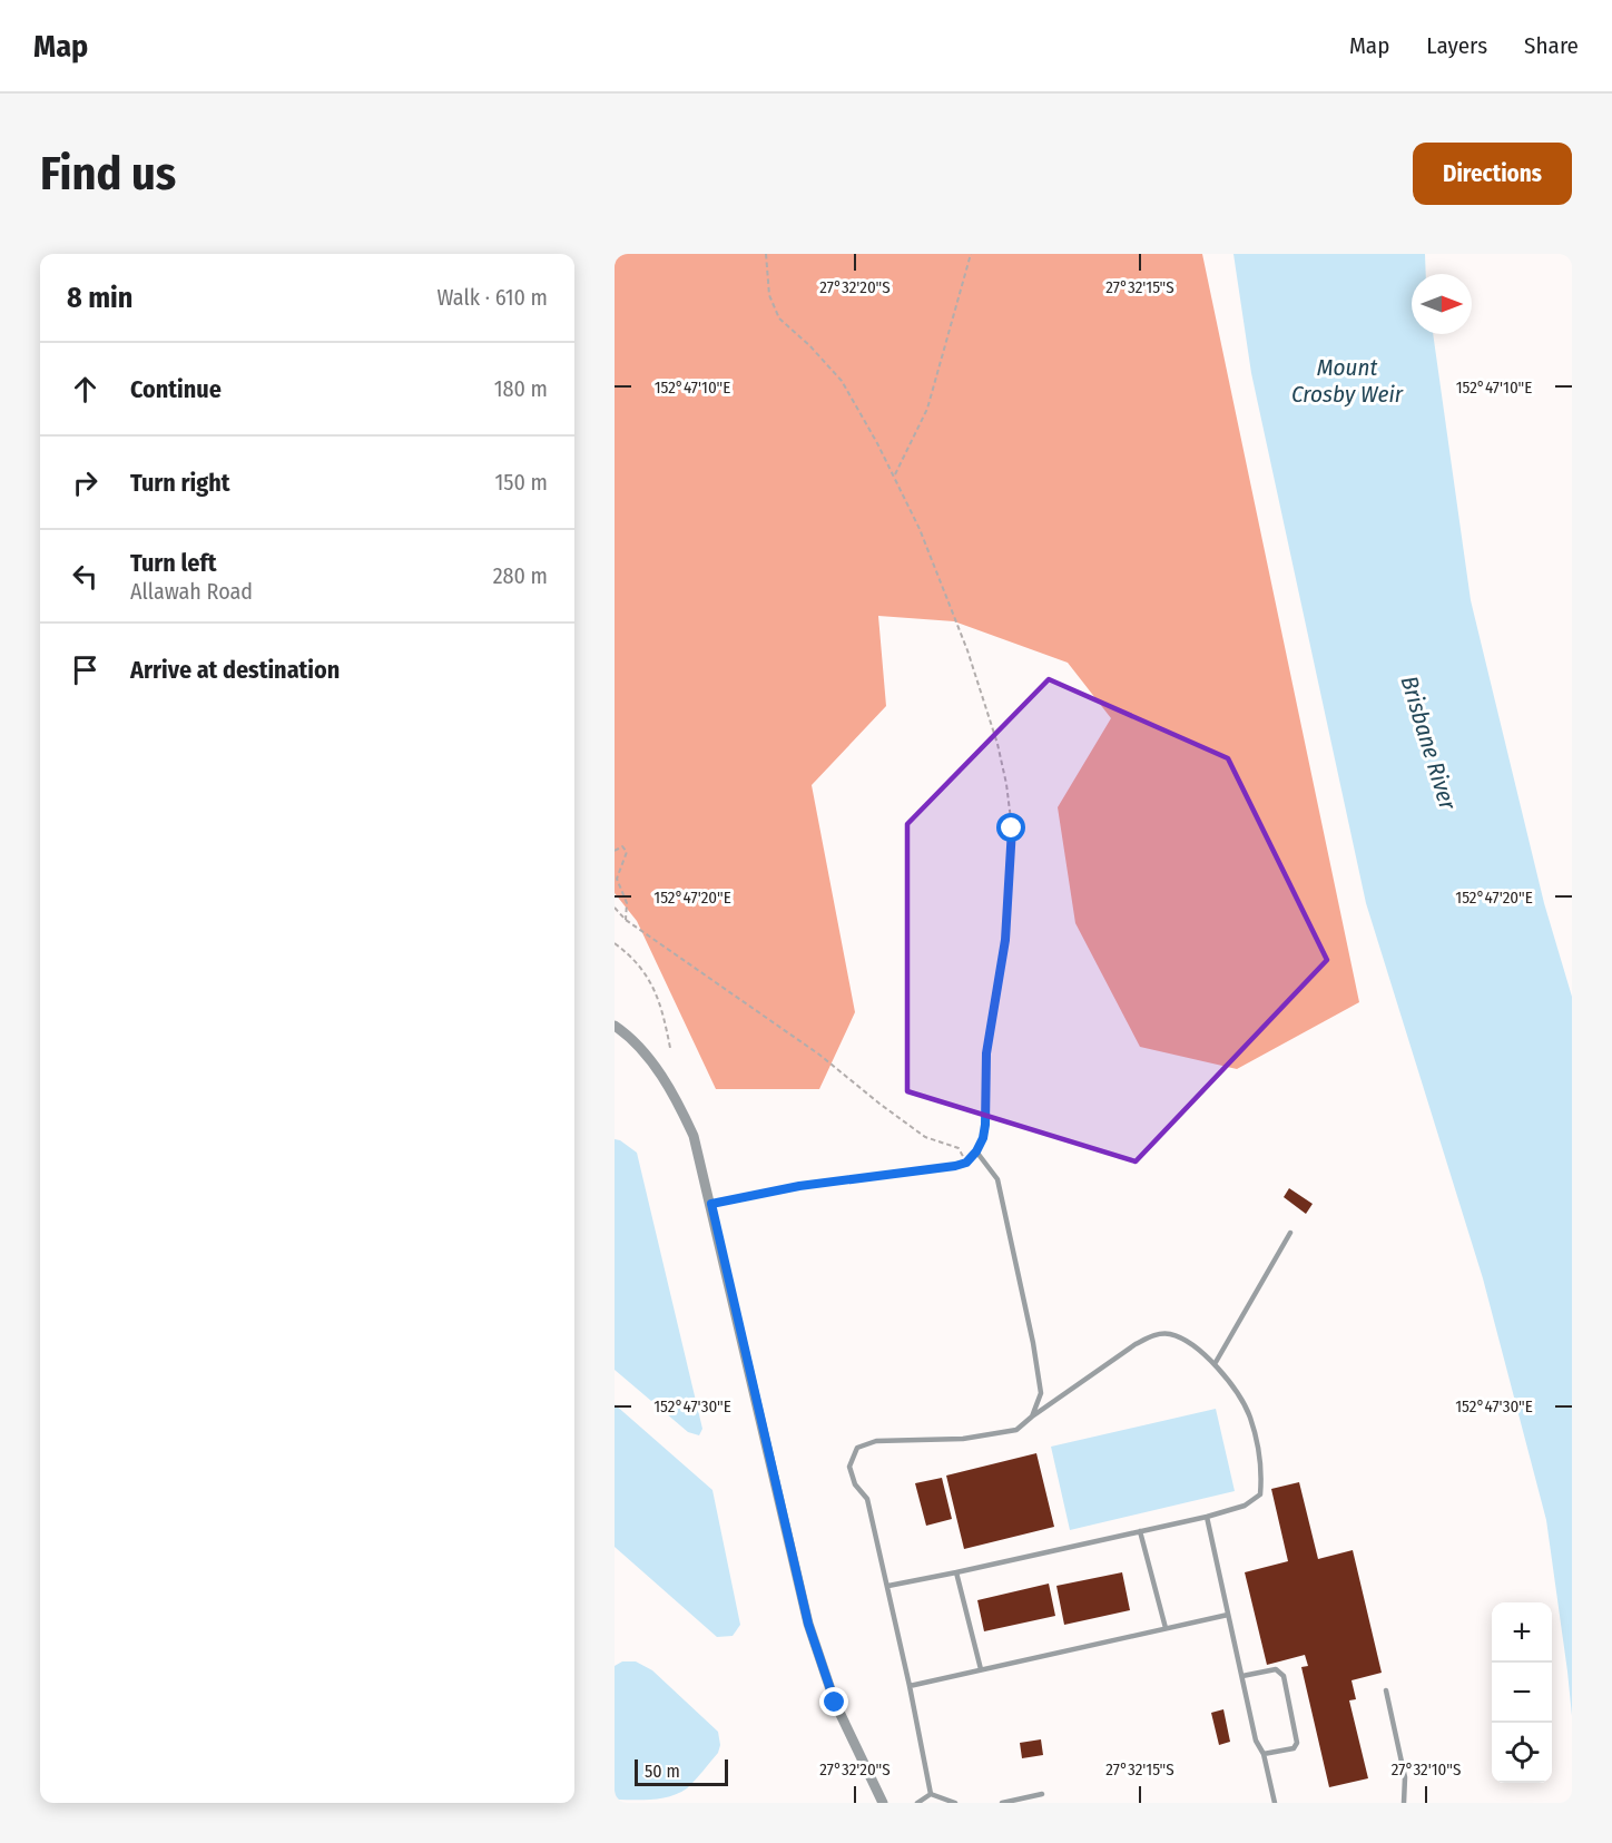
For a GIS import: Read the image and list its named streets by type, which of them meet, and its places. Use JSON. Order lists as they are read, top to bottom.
{
  "water": ["Mount Crosby Weir", "Brisbane River"],
  "scale_bar": "50 m",
  "north": "right",
  "page": {
    "header": "Map",
    "nav": ["Map", "Layers", "Share"],
    "buttons": "Directions",
    "title": "Find us",
    "heading": ["8 min", "Walk · 610 m"],
    "list": [
      ["Continue", "180 m"],
      ["Turn right", "150 m"],
      ["Turn left", "Allawah Road", "280 m"],
      "Arrive at destination"
    ],
    "map_buttons": ["+", "−"],
    "scale": "50 m"
  },
  "coordinates": [
    "27°32'20\"S",
    "27°32'15\"S",
    "152°47'10\"E",
    "152°47'20\"E",
    "152°47'30\"E",
    "27°32'10\"S"
  ]
}
